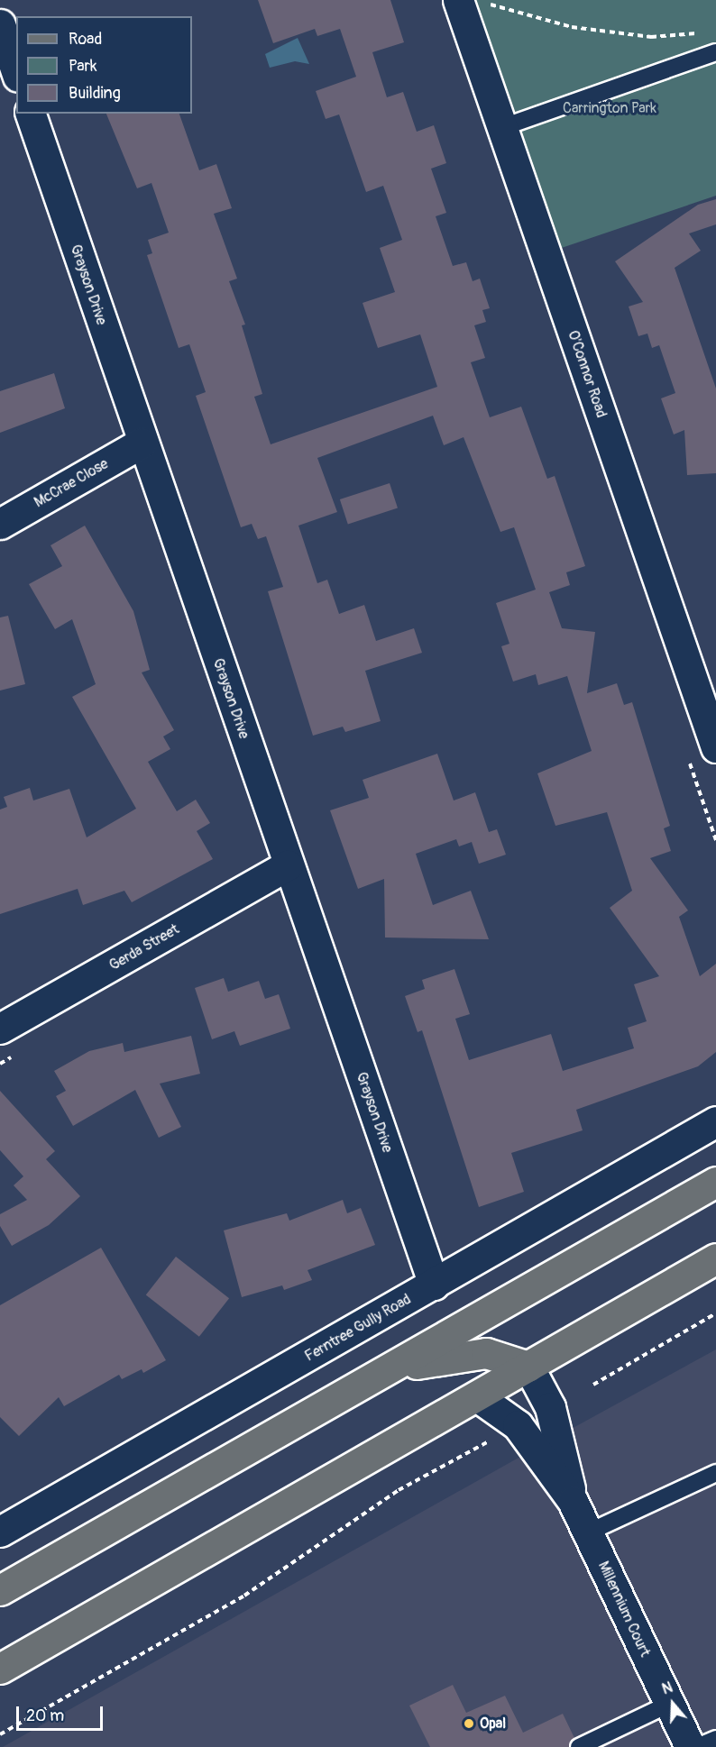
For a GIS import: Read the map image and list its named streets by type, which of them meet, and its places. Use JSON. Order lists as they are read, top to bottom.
{
  "streets": {
    "street": [
      "Grayson Drive",
      "O'Connor Road",
      "McCrae Close",
      "Gerda Street",
      "Ferntree Gully Road",
      "Millennium Court"
    ]
  },
  "crossings": [
    ["Grayson Drive", "McCrae Close"],
    ["Grayson Drive", "Gerda Street"],
    ["Grayson Drive", "Ferntree Gully Road"]
  ],
  "parks": ["Carrington Park"],
  "places": ["Opal"],
  "legend": ["Road", "Park", "Building"],
  "scale_bar": "20 m",
  "north": "top"
}
